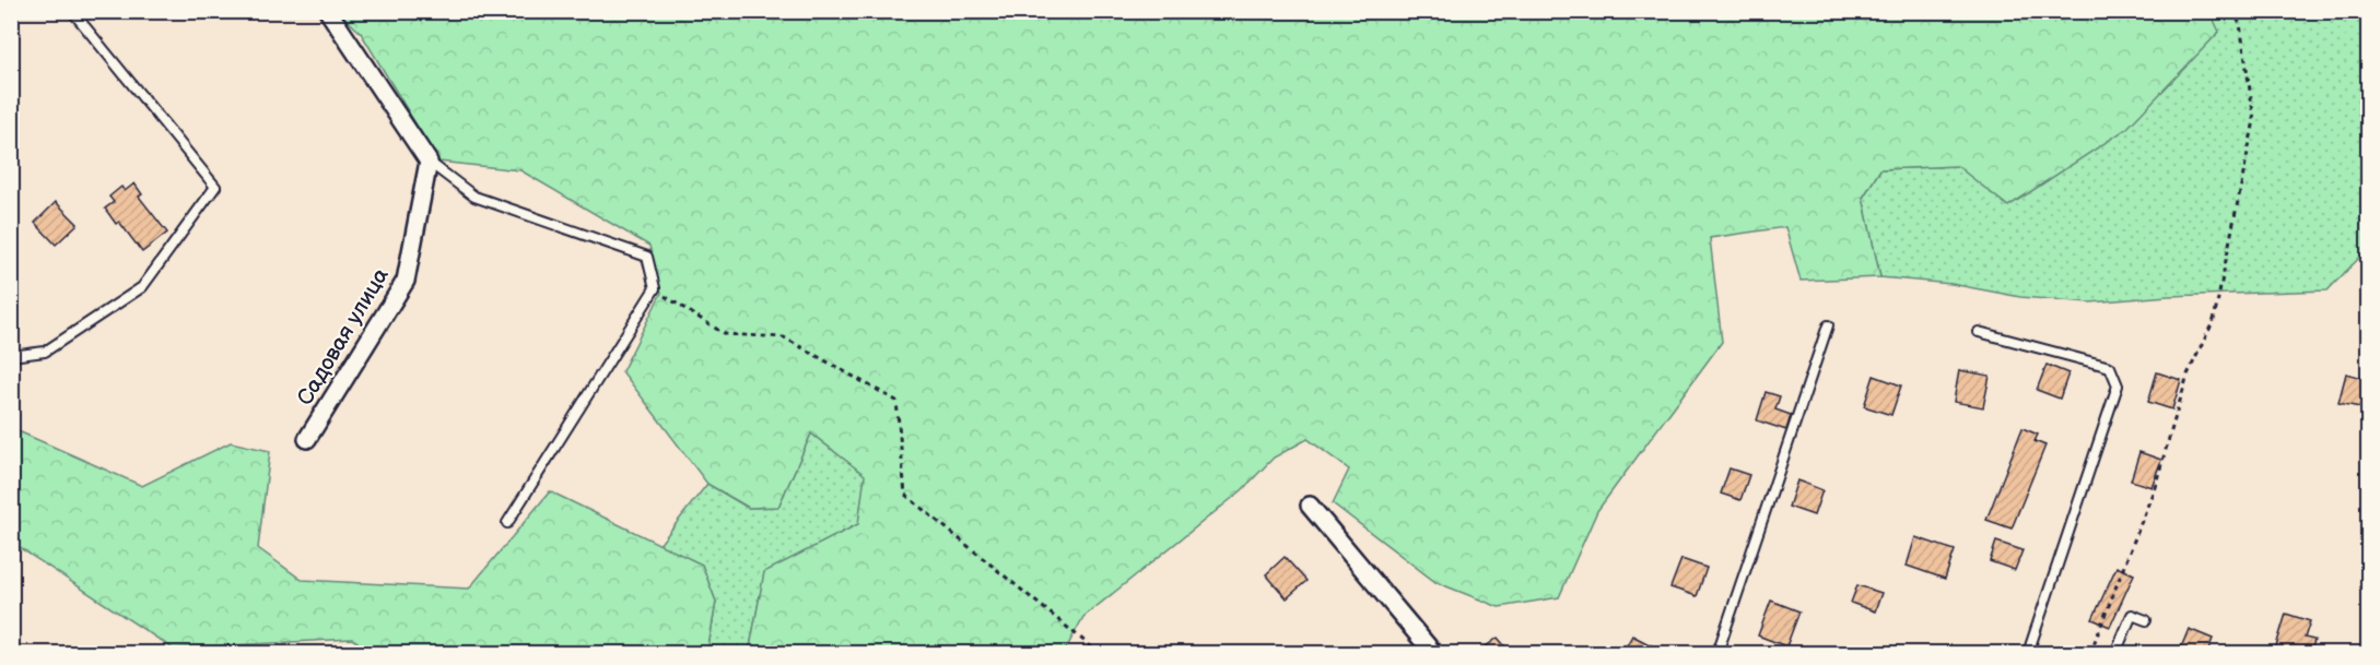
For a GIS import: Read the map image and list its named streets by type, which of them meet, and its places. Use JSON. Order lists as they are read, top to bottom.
{
  "streets": {
    "street": ["Садовая улица"]
  }
}
